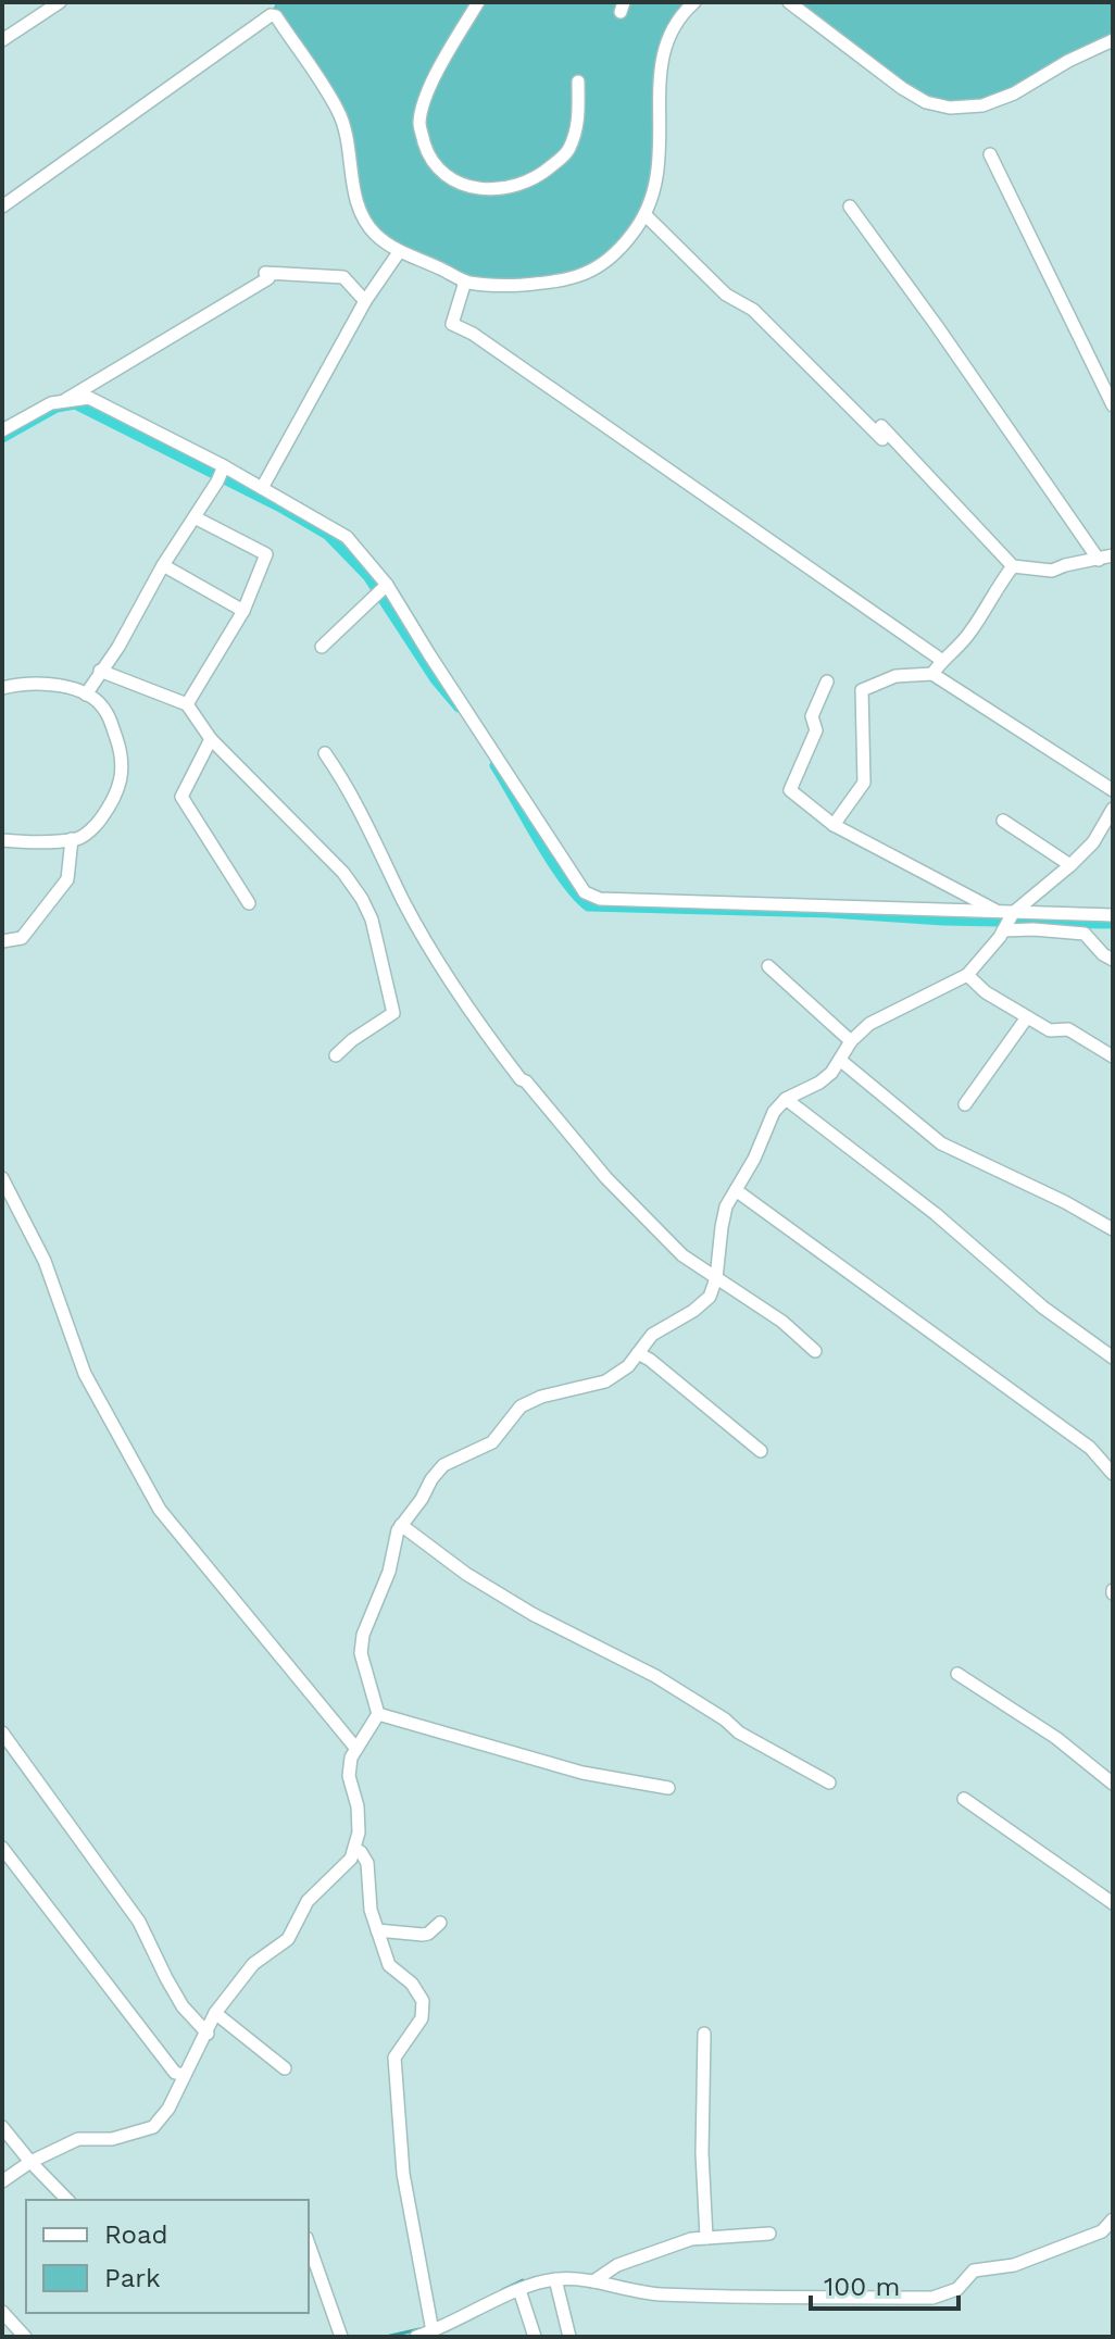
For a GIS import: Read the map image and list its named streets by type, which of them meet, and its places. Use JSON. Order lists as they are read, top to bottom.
{
  "legend": ["Road", "Park"],
  "scale_bar": "100 m"
}
